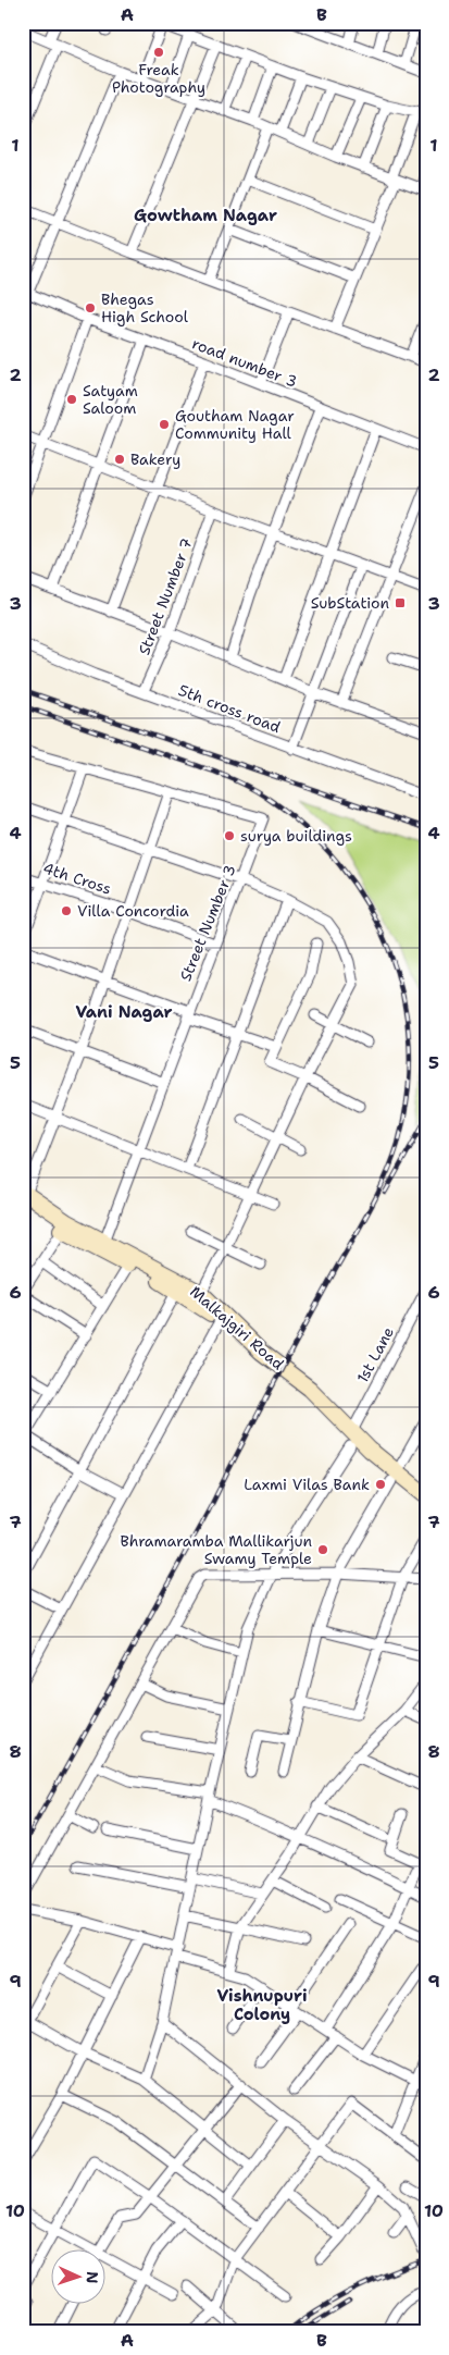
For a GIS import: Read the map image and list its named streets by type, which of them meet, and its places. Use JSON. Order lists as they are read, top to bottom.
{
  "streets": {
    "main road": ["Malkajgiri Road"],
    "street": [
      "road number 3",
      "Street Number 7",
      "5th cross road",
      "4th Cross",
      "Street Number 3",
      "1st Lane"
    ]
  },
  "crossings": [
    ["Street Number 7", "5th cross road"],
    ["4th Cross", "Street Number 3"],
    ["Street Number 3", "Malkajgiri Road"],
    ["Malkajgiri Road", "1st Lane"]
  ],
  "districts": ["Gowtham Nagar", "Vani Nagar", "Vishnupuri Colony"],
  "places": {
    "other": [
      "Freak Photography",
      "Bhegas High School",
      "Satyam Saloom",
      "Goutham Nagar Community Hall",
      "Bakery",
      "surya buildings",
      "Villa Concordia",
      "Laxmi Vilas Bank",
      "Bhramaramba Mallikarjun Swamy Temple"
    ],
    "transit": ["SubStation"]
  },
  "north": "right",
  "grid": {
    "columns": ["A", "B"],
    "rows": [
      "1",
      "2",
      "3",
      "4",
      "5",
      "6",
      "7",
      "8",
      "9",
      "10"
    ]
  }
}
